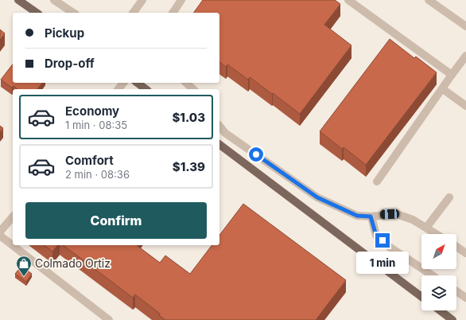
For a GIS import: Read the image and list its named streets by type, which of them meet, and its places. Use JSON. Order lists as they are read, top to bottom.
{
  "places": {
    "shop": ["Colmado Ortiz"]
  },
  "north": "top right",
  "page": {
    "banner": ["Pickup", "Drop-off"],
    "list": [
      {
        "name": "Economy",
        "note": "1 min · 08:35",
        "value": "$1.03"
      },
      {
        "name": "Comfort",
        "note": "2 min · 08:36",
        "value": "$1.39"
      }
    ],
    "buttons": "Confirm",
    "bubble": "1 min"
  }
}
